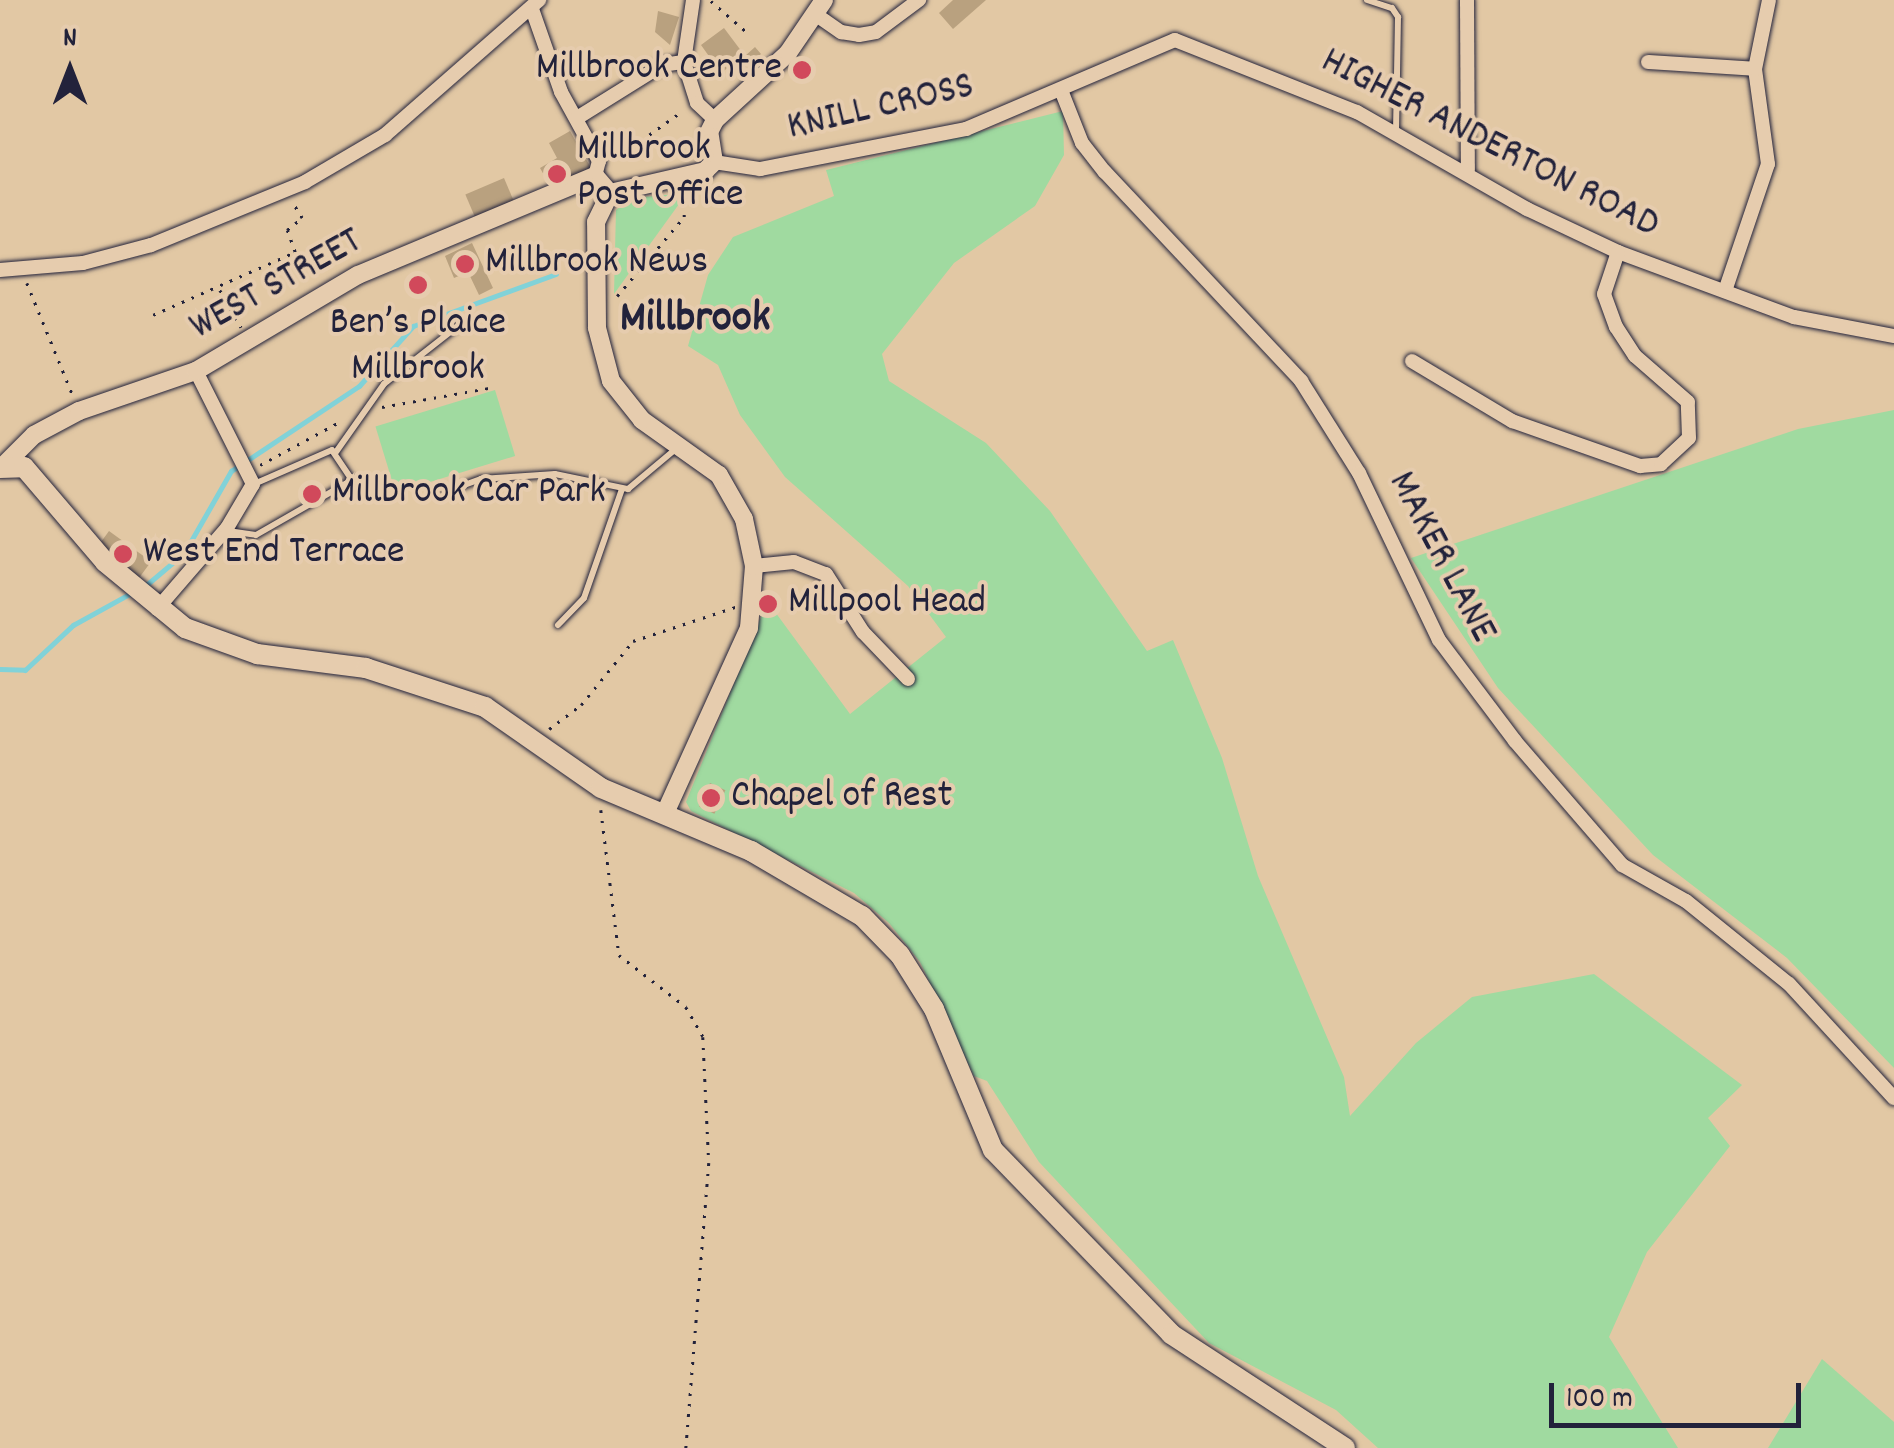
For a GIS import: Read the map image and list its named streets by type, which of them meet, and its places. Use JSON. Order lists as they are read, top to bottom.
{
  "streets": {
    "street": [
      "KNILL CROSS",
      "HIGHER ANDERTON ROAD",
      "WEST STREET",
      "MAKER LANE"
    ]
  },
  "crossings": [
    ["KNILL CROSS", "HIGHER ANDERTON ROAD"],
    ["KNILL CROSS", "MAKER LANE"],
    ["HIGHER ANDERTON ROAD", "MAKER LANE"]
  ],
  "districts": ["Millbrook"],
  "places": [
    "Millbrook Centre",
    "Millbrook Post Office",
    "Millbrook News",
    "Ben’s Plaice Millbrook",
    "Millbrook Car Park",
    "West End Terrace",
    "Millpool Head",
    "Chapel of Rest"
  ],
  "scale_bar": "100 m",
  "north": "top"
}
